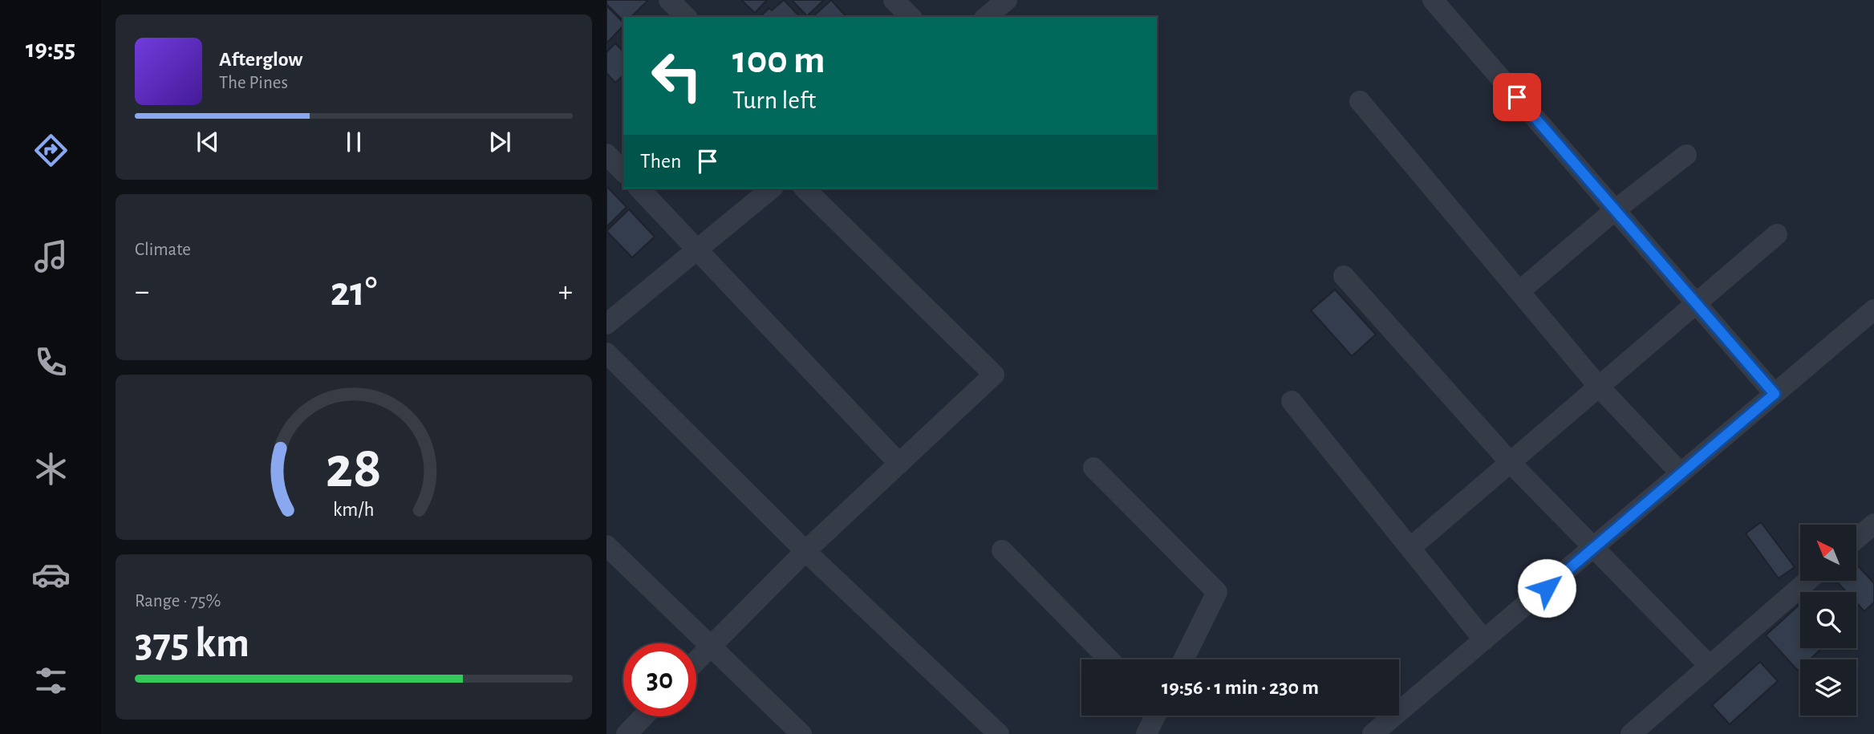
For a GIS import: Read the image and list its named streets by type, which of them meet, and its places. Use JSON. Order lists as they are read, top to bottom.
{
  "north": "top left",
  "page": {
    "tabs": "19:55",
    "turn": ["100 m", "Turn left"],
    "song": ["Afterglow", "The Pines"],
    "then": "Then",
    "tile": [
      "Climate",
      ["Range · 75%", "375 km"]
    ],
    "heat": ["−", "21°", "+"],
    "limit": "30",
    "trip": "19:56 · 1 min · 230 m",
    "gauge": ["28", "km/h"]
  }
}
